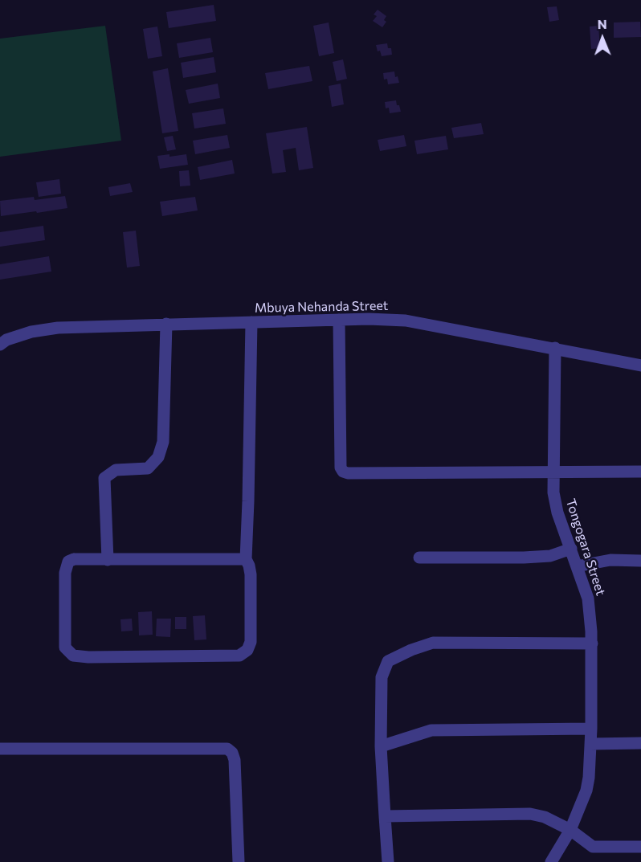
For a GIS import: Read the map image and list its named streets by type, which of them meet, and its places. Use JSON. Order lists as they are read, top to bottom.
{
  "streets": {
    "street": ["Mbuya Nehanda Street", "Tongogara Street"]
  },
  "crossings": [
    ["Mbuya Nehanda Street", "Tongogara Street"]
  ],
  "north": "top"
}
